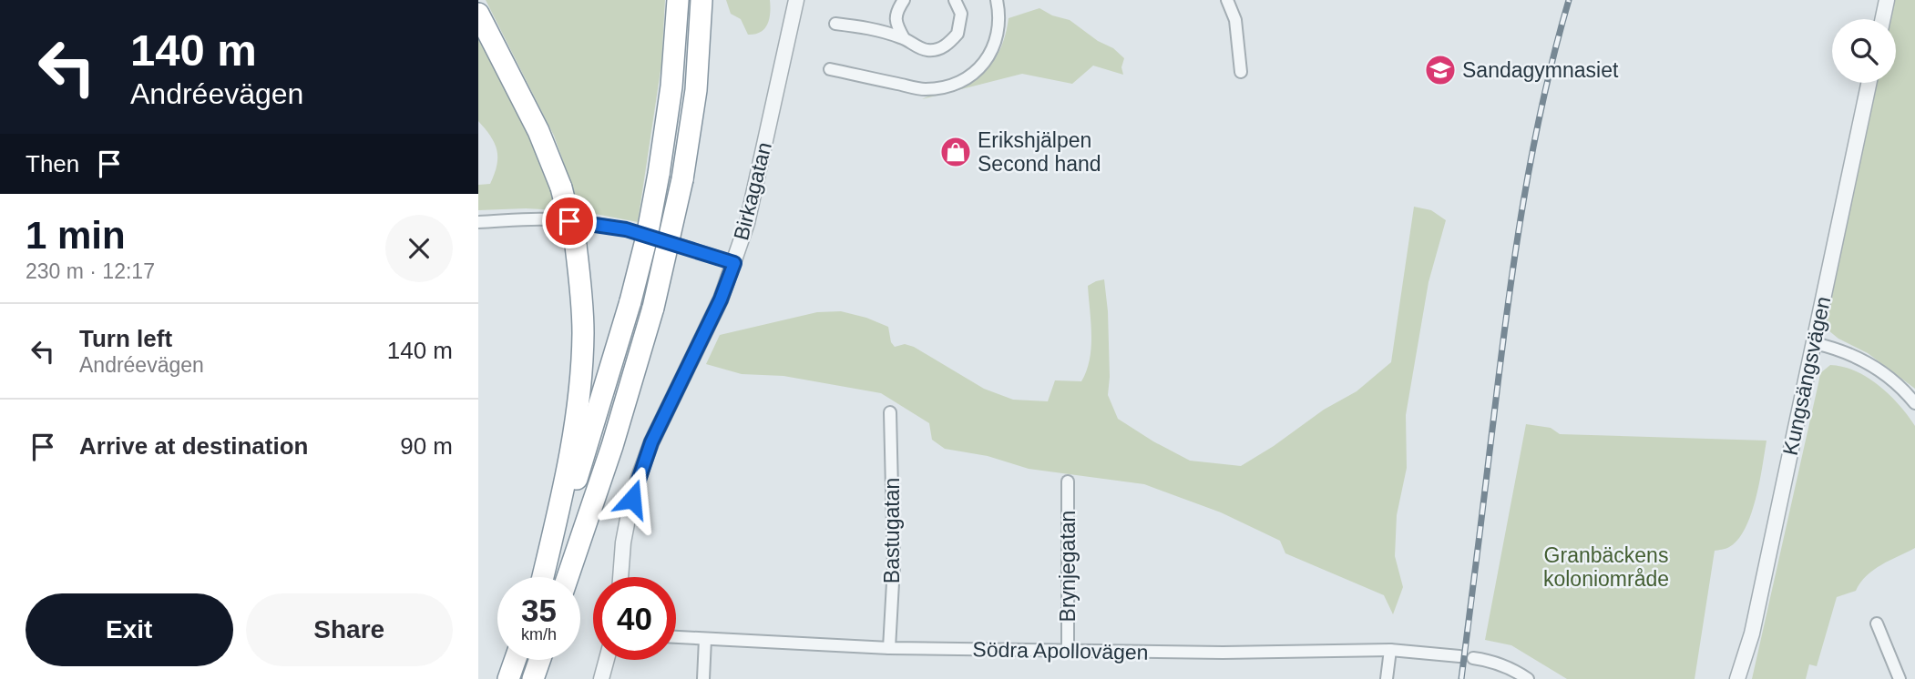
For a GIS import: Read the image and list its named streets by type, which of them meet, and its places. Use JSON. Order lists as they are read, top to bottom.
{
  "streets": {
    "street": [
      "Birkagatan",
      "Kungsängsvägen",
      "Bastugatan",
      "Brynjegatan",
      "Södra Apollovägen"
    ]
  },
  "crossings": [
    ["Bastugatan", "Södra Apollovägen"],
    ["Brynjegatan", "Södra Apollovägen"]
  ],
  "parks": ["Granbäckens koloniområde"],
  "places": {
    "school or university": ["Sandagymnasiet"],
    "shop": ["Erikshjälpen Second hand"]
  },
  "page": {
    "turn": ["140 m", "Andréevägen"],
    "then": "Then",
    "heading": ["1 min", "230 m · 12:17"],
    "list": [
      {
        "name": "Turn left",
        "note": "Andréevägen",
        "value": "140 m"
      },
      {
        "name": "Arrive at destination",
        "value": "90 m"
      }
    ],
    "speed": "35 km/h",
    "limit": "40",
    "buttons": ["Exit", "Share"]
  }
}
